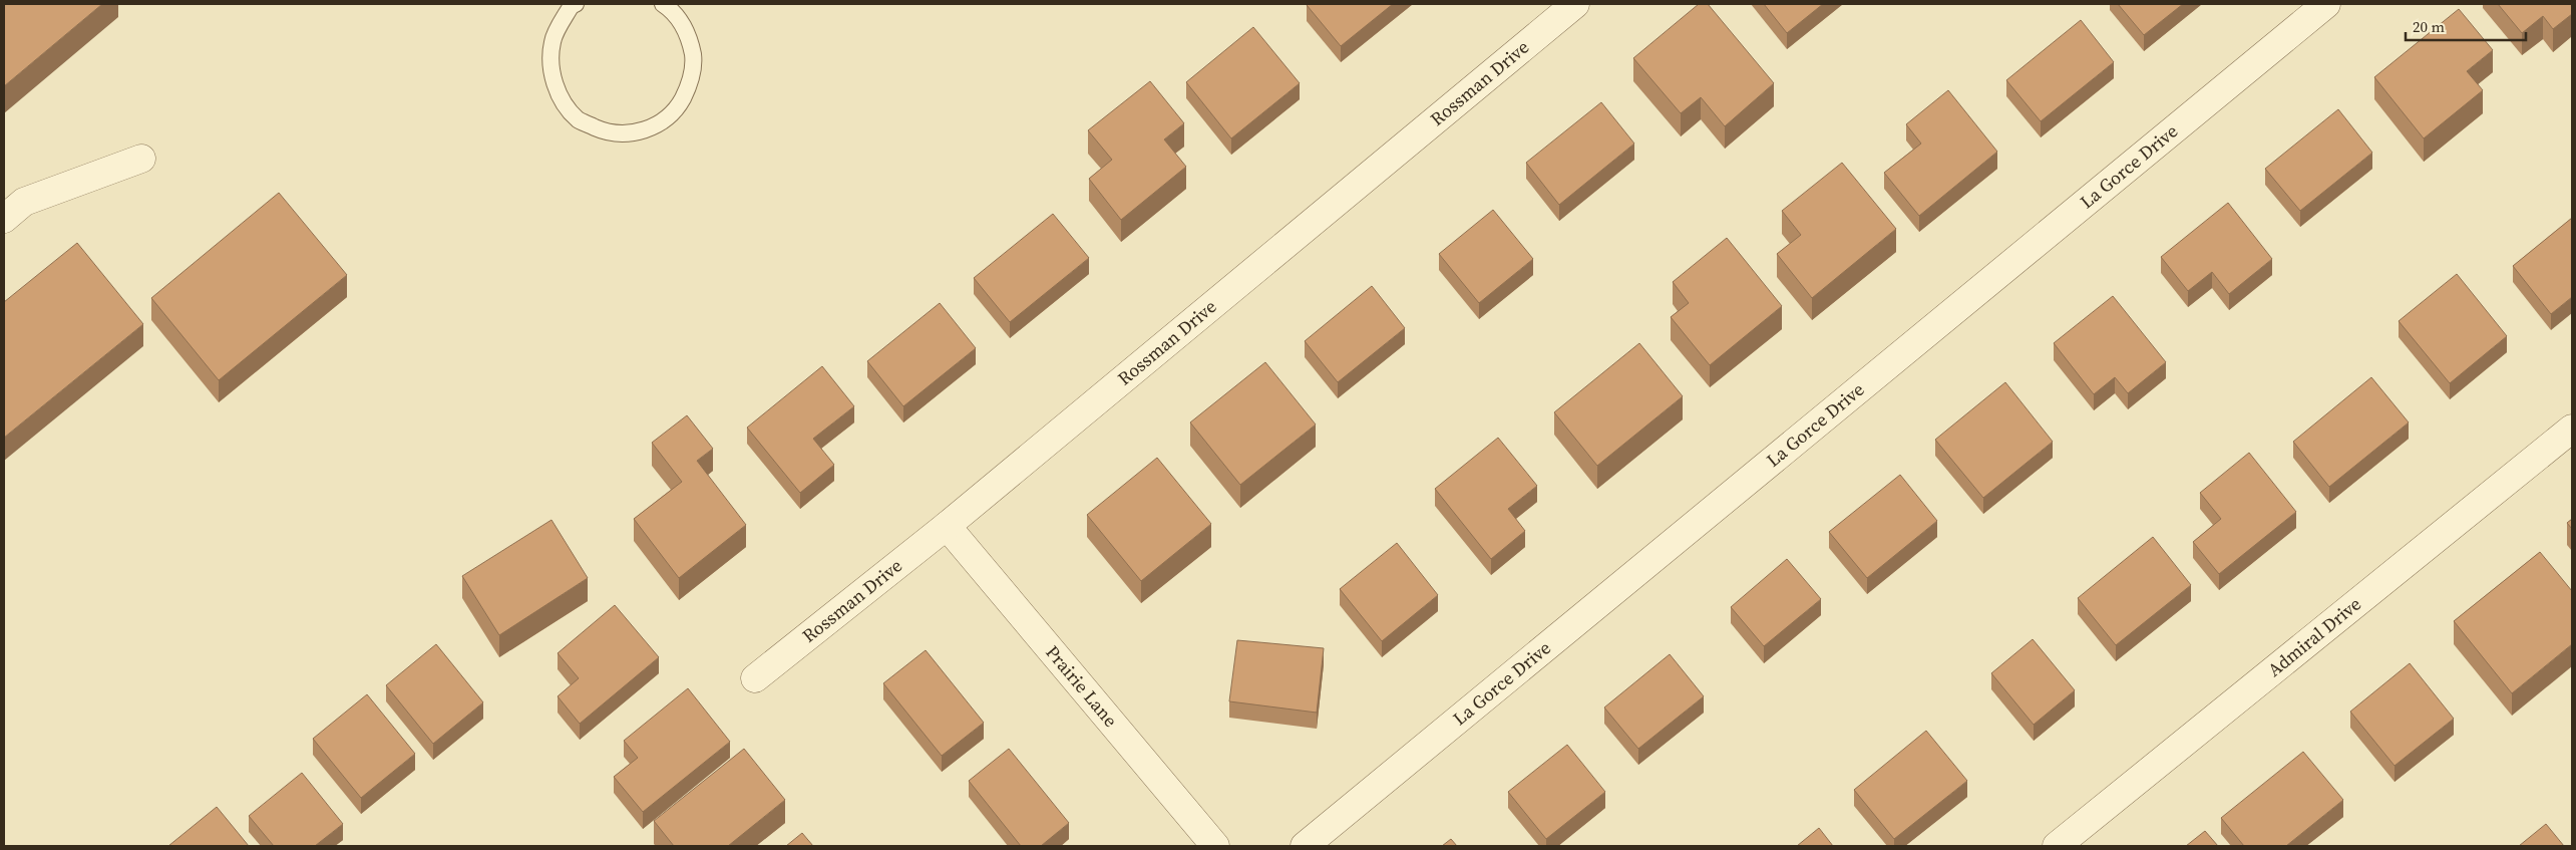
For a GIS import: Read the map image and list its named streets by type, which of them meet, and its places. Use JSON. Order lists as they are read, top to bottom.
{
  "streets": {
    "street": [
      "Rossman Drive",
      "La Gorce Drive",
      "Admiral Drive",
      "Prairie Lane"
    ]
  },
  "crossings": [
    ["Rossman Drive", "Prairie Lane"]
  ],
  "scale_bar": "20 m"
}
